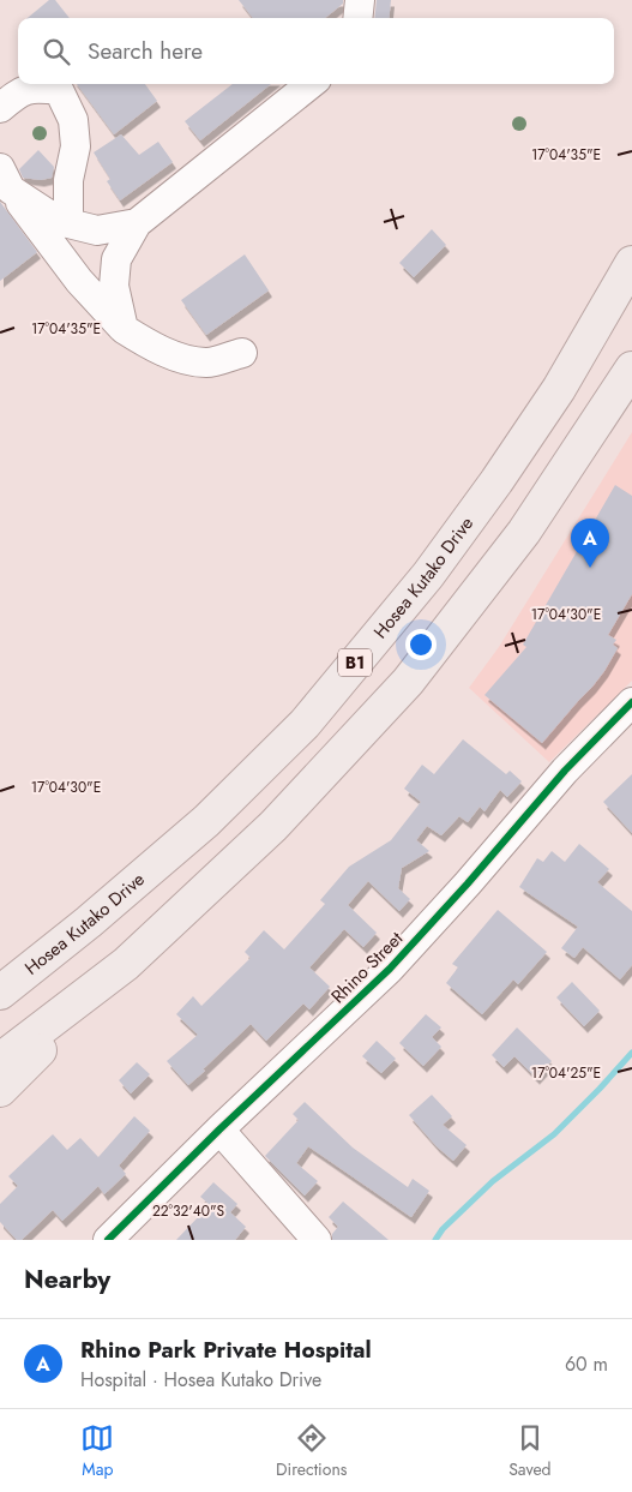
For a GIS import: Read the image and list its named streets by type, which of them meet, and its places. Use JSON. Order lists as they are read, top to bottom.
{
  "streets": {
    "main road": ["Hosea Kutako Drive", "B1"],
    "street": ["Rhino Street"]
  },
  "page": {
    "search": "Search here",
    "pins": "A",
    "heading": "Nearby",
    "list": [
      {
        "mark": "A",
        "name": "Rhino Park Private Hospital",
        "note": "Hospital · Hosea Kutako Drive",
        "value": "60 m"
      }
    ],
    "nav": ["Map", "Directions", "Saved"]
  },
  "coordinates": [
    "17°04'35\"E",
    "17°04'30\"E",
    "17°04'25\"E",
    "22°32'40\"S"
  ]
}
